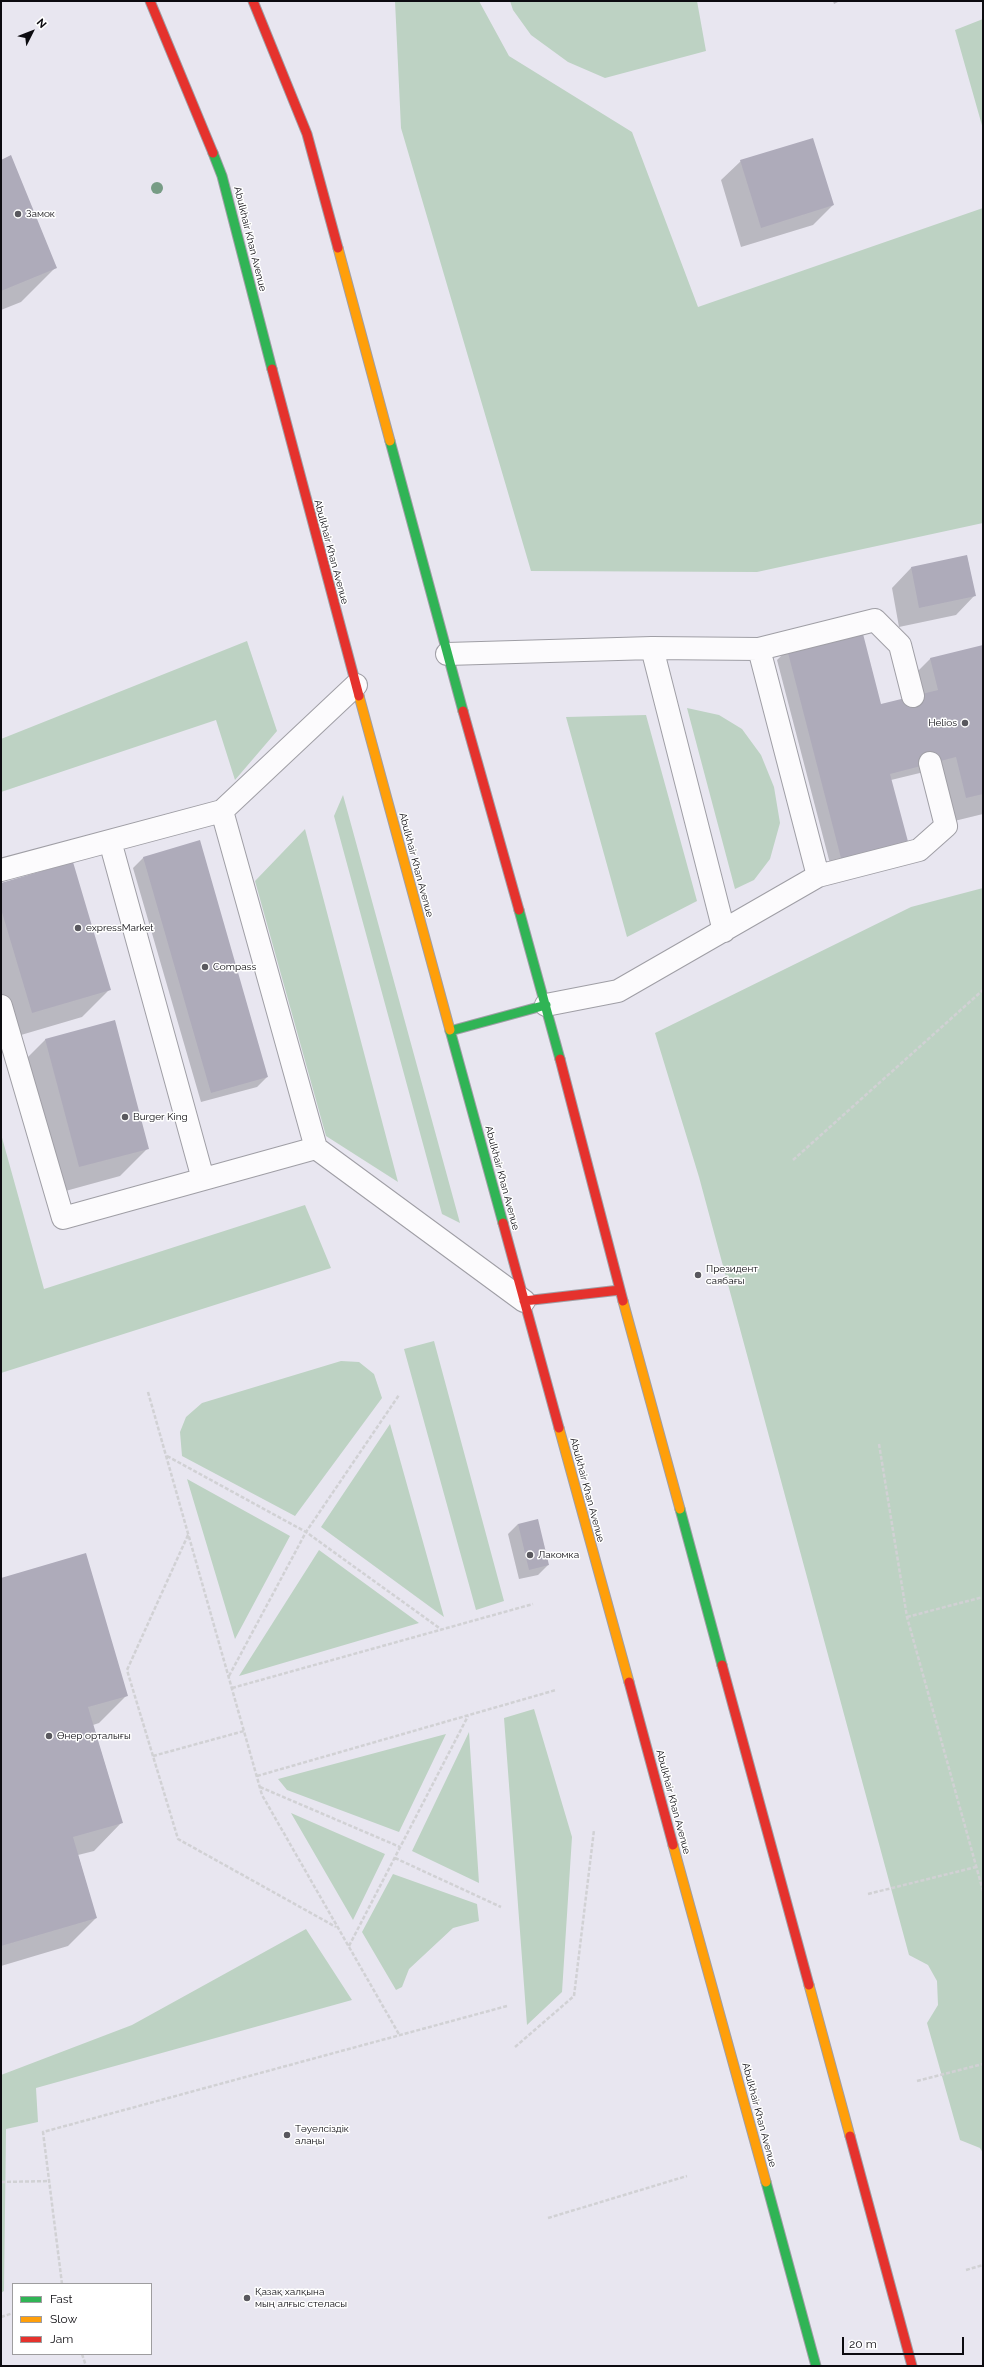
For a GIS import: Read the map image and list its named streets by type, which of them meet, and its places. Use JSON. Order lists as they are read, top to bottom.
{
  "streets": {
    "main road": ["Abulkhair Khan Avenue"]
  },
  "places": [
    "Замок",
    "Helios",
    "expressMarket",
    "Compass",
    "Burger King",
    "Президент саябағы",
    "Лакомка",
    "Өнер орталығы",
    "Тәуелсіздік алаңы",
    "Қазақ халқына мың алғыс стеласы"
  ],
  "legend": ["Fast", "Slow", "Jam"],
  "scale_bar": "20 m",
  "north": "top right"
}
